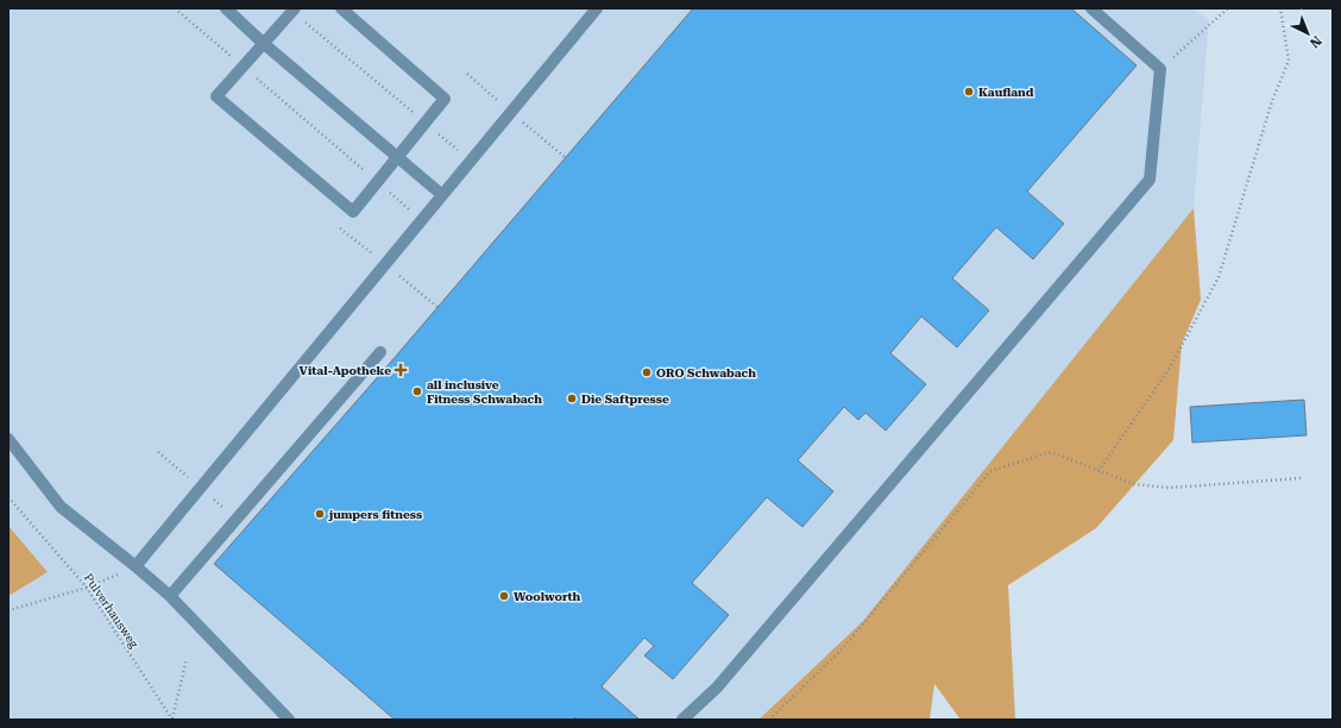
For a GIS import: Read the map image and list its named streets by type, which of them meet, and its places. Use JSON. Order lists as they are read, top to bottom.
{
  "streets": {
    "path": ["Pulverhausweg"]
  },
  "places": {
    "other": [
      "Kaufland",
      "ORO Schwabach",
      "all inclusive Fitness Schwabach",
      "Die Saftpresse",
      "jumpers fitness",
      "Woolworth"
    ],
    "health": ["Vital-Apotheke"]
  },
  "north": "bottom right"
}
